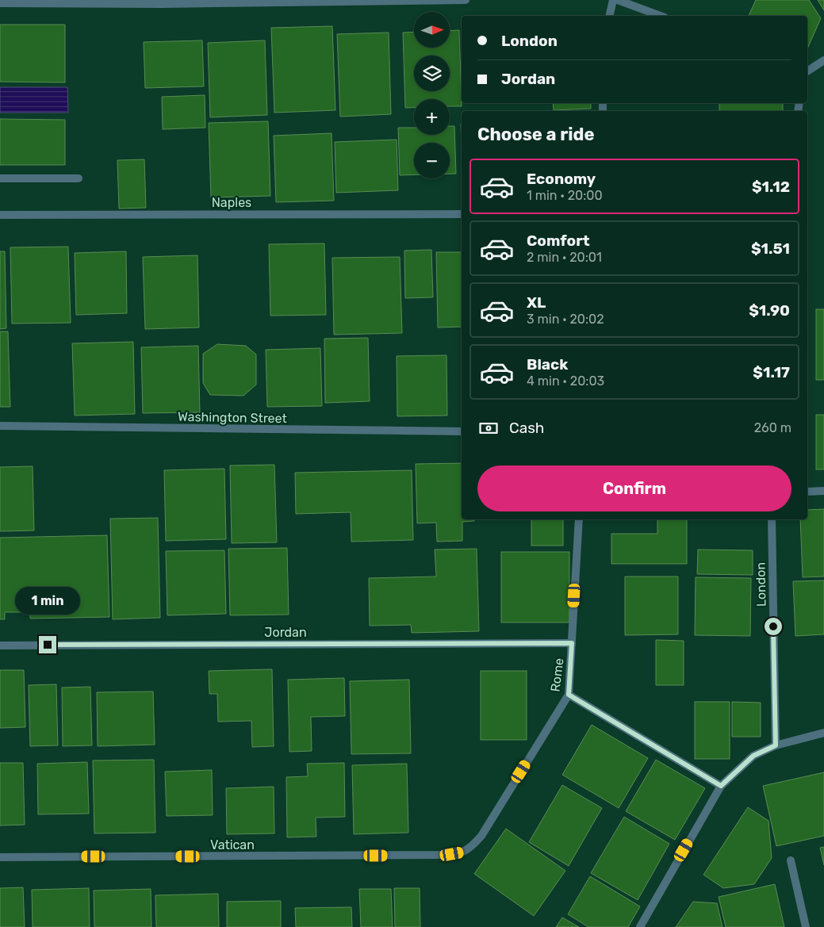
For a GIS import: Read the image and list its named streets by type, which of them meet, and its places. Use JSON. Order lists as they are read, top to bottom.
{
  "streets": {
    "street": [
      "Naples",
      "Washington Street",
      "London",
      "Jordan",
      "Rome",
      "Vatican"
    ]
  },
  "crossings": [
    ["Jordan", "Rome"],
    ["Rome", "Vatican"]
  ],
  "north": "right",
  "page": {
    "map_buttons": ["+", "−"],
    "banner": ["London", "Jordan"],
    "heading": "Choose a ride",
    "list": [
      {
        "name": "Economy",
        "note": "1 min · 20:00",
        "value": "$1.12"
      },
      {
        "name": "Comfort",
        "note": "2 min · 20:01",
        "value": "$1.51"
      },
      {
        "name": "XL",
        "note": "3 min · 20:02",
        "value": "$1.90"
      },
      {
        "name": "Black",
        "note": "4 min · 20:03",
        "value": "$1.17"
      }
    ],
    "pay": ["Cash", "260 m"],
    "buttons": "Confirm",
    "bubble": "1 min"
  }
}
